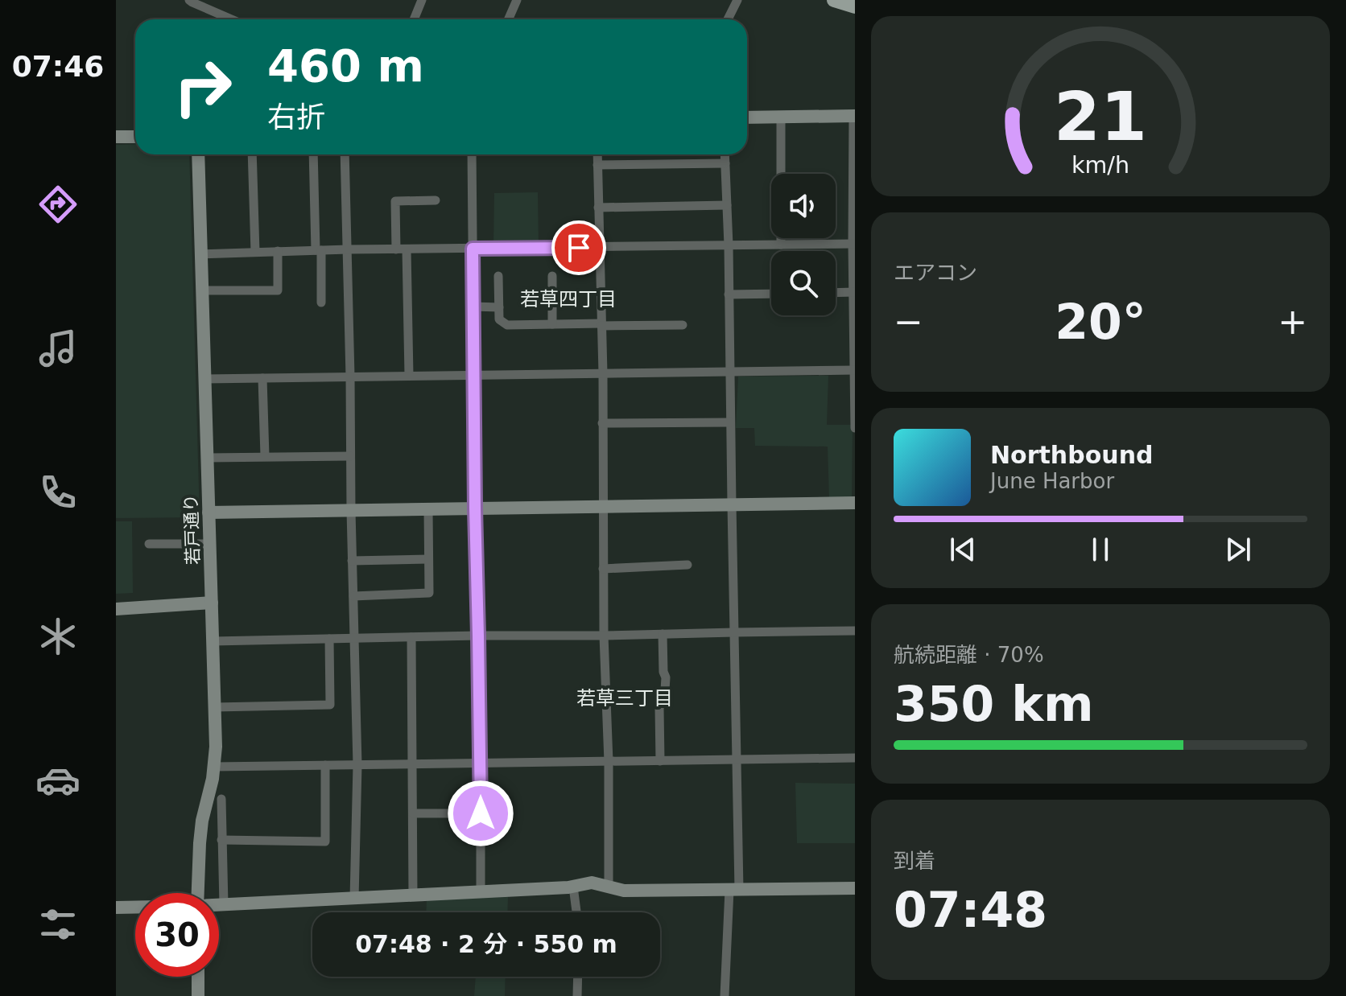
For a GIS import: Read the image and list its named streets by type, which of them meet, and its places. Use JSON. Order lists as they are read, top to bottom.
{
  "streets": {
    "street": ["若戸通り"]
  },
  "districts": ["若草四丁目", "若草三丁目"],
  "page": {
    "tabs": "07:46",
    "turn": ["460 m", "右折"],
    "tile": [
      "エアコン",
      ["航続距離 · 70%", "350 km"],
      ["到着", "07:48"]
    ],
    "heat": ["−", "20°", "+"],
    "song": ["Northbound", "June Harbor"],
    "limit": "30",
    "trip": "07:48 · 2 分 · 550 m",
    "gauge": ["21", "km/h"]
  }
}
